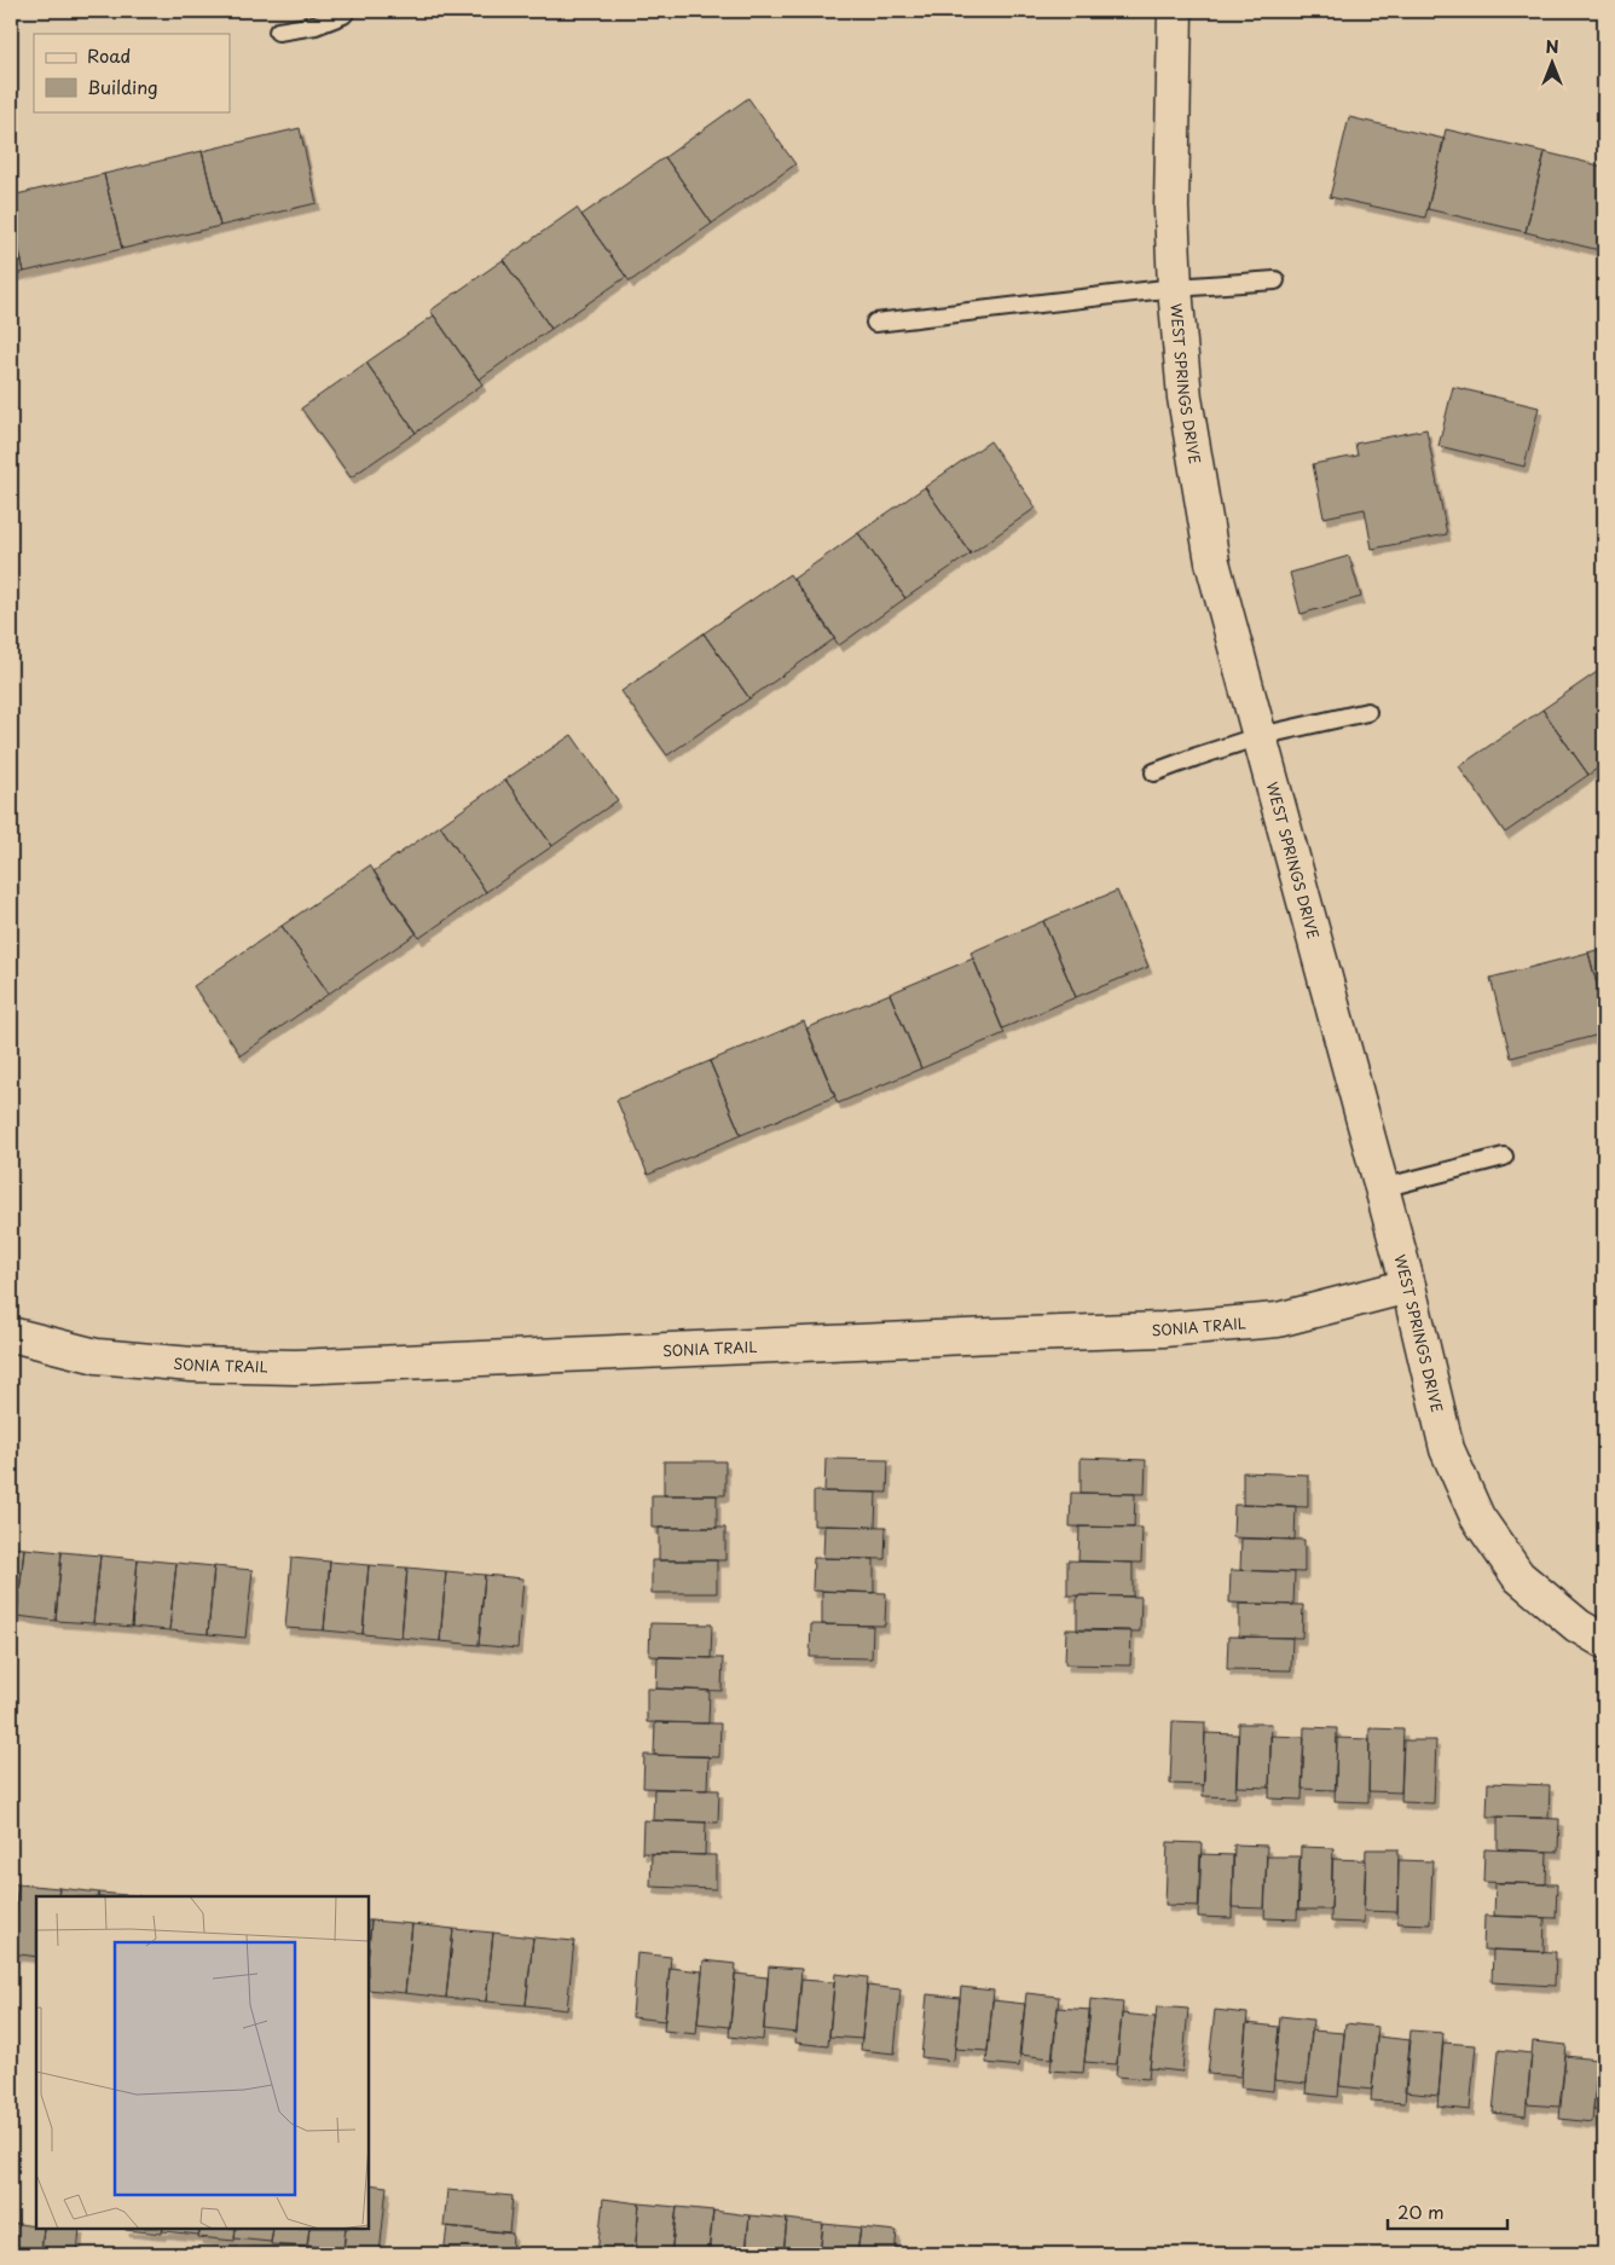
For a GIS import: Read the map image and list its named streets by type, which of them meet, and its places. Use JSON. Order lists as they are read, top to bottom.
{
  "streets": {
    "street": ["WEST SPRINGS DRIVE", "SONIA TRAIL"]
  },
  "crossings": [
    ["WEST SPRINGS DRIVE", "SONIA TRAIL"]
  ],
  "legend": ["Road", "Building"],
  "scale_bar": "20 m",
  "north": "top"
}
